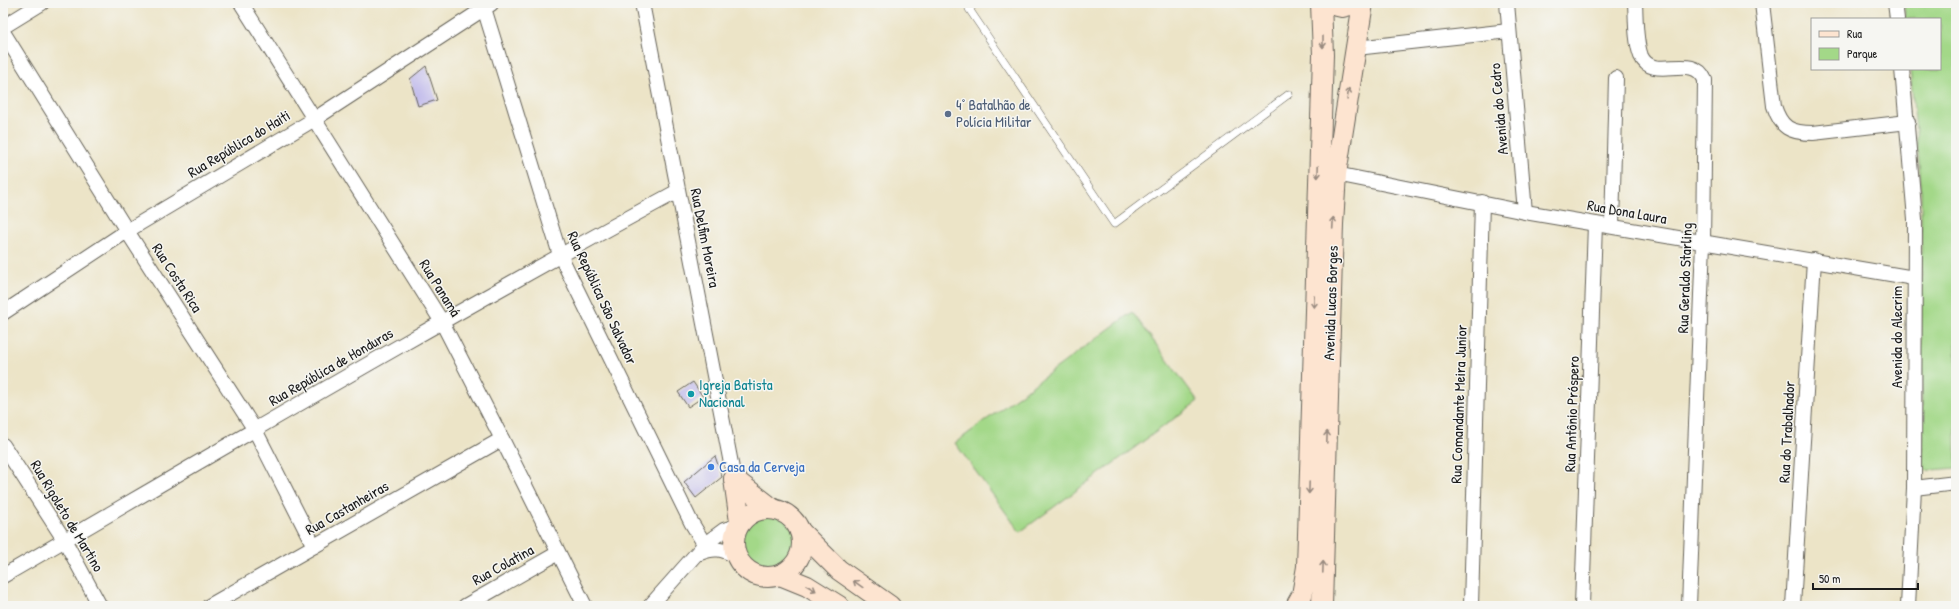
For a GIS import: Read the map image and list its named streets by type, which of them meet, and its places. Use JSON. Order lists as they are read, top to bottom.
{
  "streets": {
    "street": [
      "Avenida do Cedro",
      "Rua República do Haiti",
      "Rua Dona Laura",
      "Rua Delfim Moreira",
      "Rua Costa Rica",
      "Rua Geraldo Starling",
      "Rua Panamá",
      "Rua República São Salvador",
      "Avenida Lucas Borges",
      "Avenida do Alecrim",
      "Rua República de Honduras",
      "Rua Comandante Meira Junior",
      "Rua Antônio Próspero",
      "Rua do Trabalhador",
      "Rua Castanheiras",
      "Rua Rigoleto de Martino",
      "Rua Colatina"
    ]
  },
  "crossings": [
    ["Avenida do Cedro", "Rua Dona Laura"],
    ["Rua República do Haiti", "Rua Costa Rica"],
    ["Rua República do Haiti", "Rua Panamá"],
    ["Rua República do Haiti", "Rua República São Salvador"],
    ["Rua Dona Laura", "Rua Geraldo Starling"],
    ["Rua Dona Laura", "Avenida Lucas Borges"],
    ["Rua Dona Laura", "Avenida do Alecrim"],
    ["Rua Dona Laura", "Rua Comandante Meira Junior"],
    ["Rua Dona Laura", "Rua Antônio Próspero"],
    ["Rua Dona Laura", "Rua do Trabalhador"],
    ["Rua Delfim Moreira", "Rua República de Honduras"],
    ["Rua Costa Rica", "Rua República de Honduras"],
    ["Rua Costa Rica", "Rua Castanheiras"],
    ["Rua Panamá", "Rua República de Honduras"],
    ["Rua Panamá", "Rua Castanheiras"],
    ["Rua Panamá", "Rua Colatina"],
    ["Rua República São Salvador", "Rua República de Honduras"],
    ["Rua República de Honduras", "Rua Rigoleto de Martino"]
  ],
  "places": ["4° Batalhão de Polícia Militar", "Igreja Batista Nacional", "Casa da Cerveja"],
  "legend": ["Rua", "Parque"],
  "scale_bar": "50 m"
}
